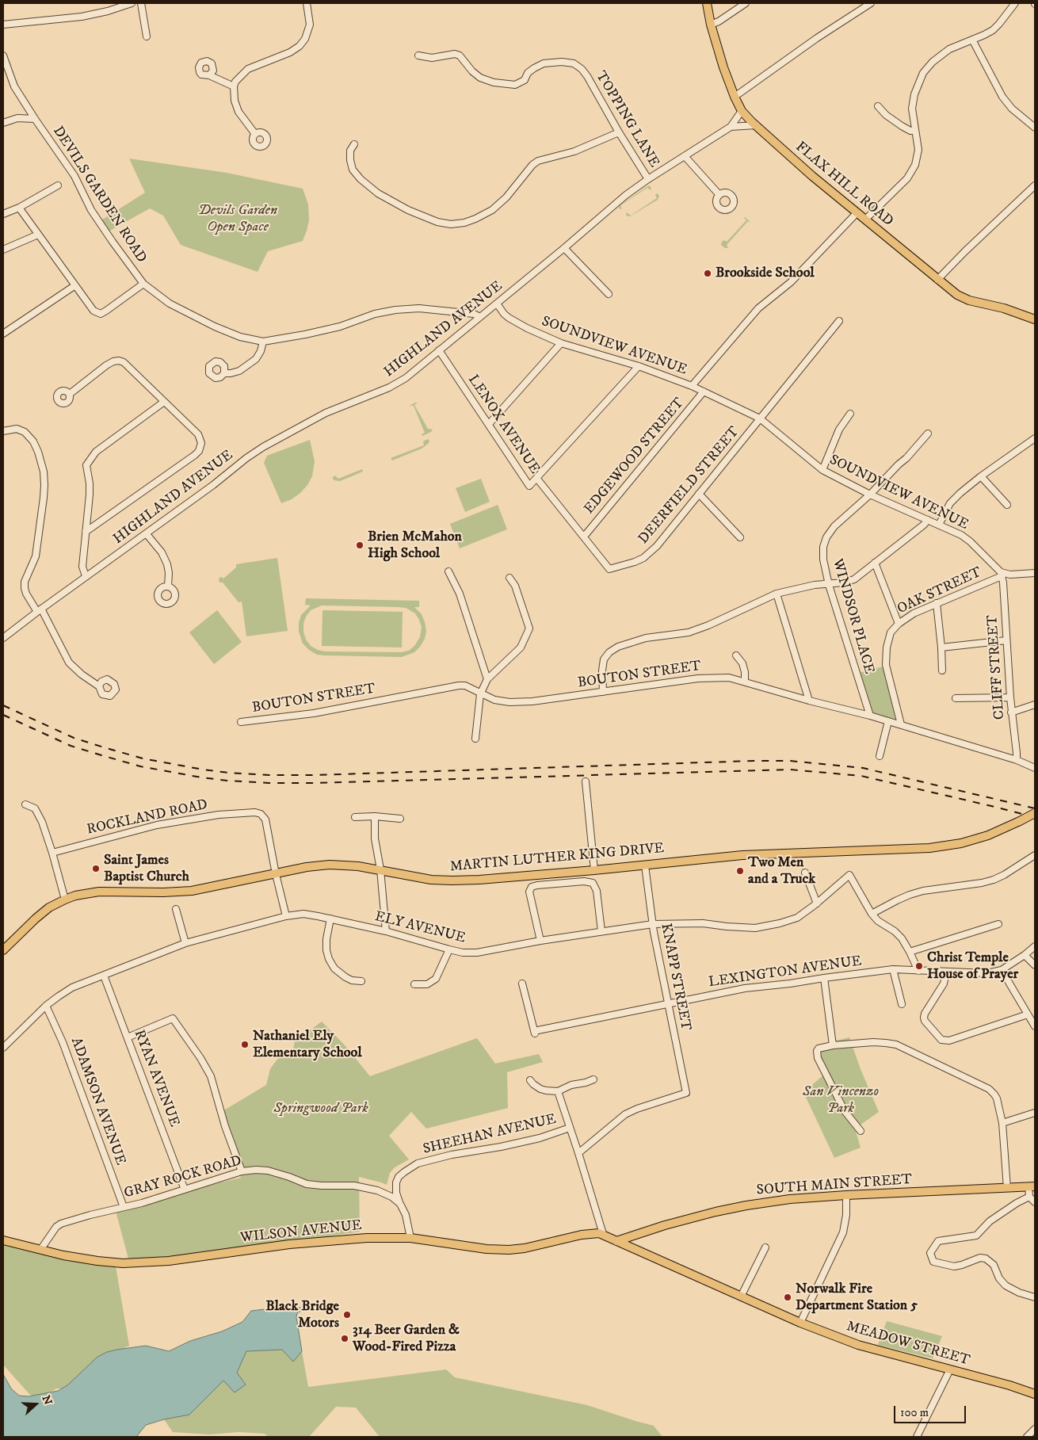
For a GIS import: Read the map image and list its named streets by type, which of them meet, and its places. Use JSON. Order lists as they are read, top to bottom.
{
  "streets": {
    "main road": [
      "FLAX HILL ROAD",
      "MARTIN LUTHER KING DRIVE",
      "SOUTH MAIN STREET",
      "WILSON AVENUE",
      "MEADOW STREET"
    ],
    "street": [
      "TOPPING LANE",
      "DEVILS GARDEN ROAD",
      "HIGHLAND AVENUE",
      "SOUNDVIEW AVENUE",
      "LENOX AVENUE",
      "EDGEWOOD STREET",
      "DEERFIELD STREET",
      "OAK STREET",
      "WINDSOR PLACE",
      "CLIFF STREET",
      "BOUTON STREET",
      "ROCKLAND ROAD",
      "ELY AVENUE",
      "LEXINGTON AVENUE",
      "KNAPP STREET",
      "RYAN AVENUE",
      "ADAMSON AVENUE",
      "SHEEHAN AVENUE",
      "GRAY ROCK ROAD"
    ]
  },
  "crossings": [
    ["TOPPING LANE", "HIGHLAND AVENUE"],
    ["FLAX HILL ROAD", "HIGHLAND AVENUE"],
    ["DEVILS GARDEN ROAD", "HIGHLAND AVENUE"],
    ["HIGHLAND AVENUE", "SOUNDVIEW AVENUE"],
    ["HIGHLAND AVENUE", "LENOX AVENUE"],
    ["SOUNDVIEW AVENUE", "EDGEWOOD STREET"],
    ["SOUNDVIEW AVENUE", "DEERFIELD STREET"],
    ["SOUNDVIEW AVENUE", "OAK STREET"],
    ["SOUNDVIEW AVENUE", "WINDSOR PLACE"],
    ["SOUNDVIEW AVENUE", "CLIFF STREET"],
    ["LENOX AVENUE", "EDGEWOOD STREET"],
    ["LENOX AVENUE", "DEERFIELD STREET"],
    ["OAK STREET", "CLIFF STREET"],
    ["OAK STREET", "BOUTON STREET"],
    ["WINDSOR PLACE", "BOUTON STREET"],
    ["CLIFF STREET", "BOUTON STREET"],
    ["ROCKLAND ROAD", "MARTIN LUTHER KING DRIVE"],
    ["ROCKLAND ROAD", "ELY AVENUE"],
    ["MARTIN LUTHER KING DRIVE", "KNAPP STREET"],
    ["ELY AVENUE", "KNAPP STREET"],
    ["ELY AVENUE", "RYAN AVENUE"],
    ["ELY AVENUE", "ADAMSON AVENUE"],
    ["LEXINGTON AVENUE", "KNAPP STREET"],
    ["RYAN AVENUE", "GRAY ROCK ROAD"],
    ["ADAMSON AVENUE", "GRAY ROCK ROAD"],
    ["SHEEHAN AVENUE", "GRAY ROCK ROAD"],
    ["GRAY ROCK ROAD", "WILSON AVENUE"],
    ["SOUTH MAIN STREET", "MEADOW STREET"],
    ["WILSON AVENUE", "MEADOW STREET"]
  ],
  "parks": ["Devils Garden Open Space", "San Vincenzo Park", "Springwood Park"],
  "places": [
    "Brookside School",
    "Brien McMahon High School",
    "Saint James Baptist Church",
    "Two Men and a Truck",
    "Christ Temple House of Prayer",
    "Nathaniel Ely Elementary School",
    "Norwalk Fire Department Station 5",
    "Black Bridge Motors",
    "314 Beer Garden & Wood-Fired Pizza"
  ],
  "scale_bar": "100 m",
  "north": "right"
}
